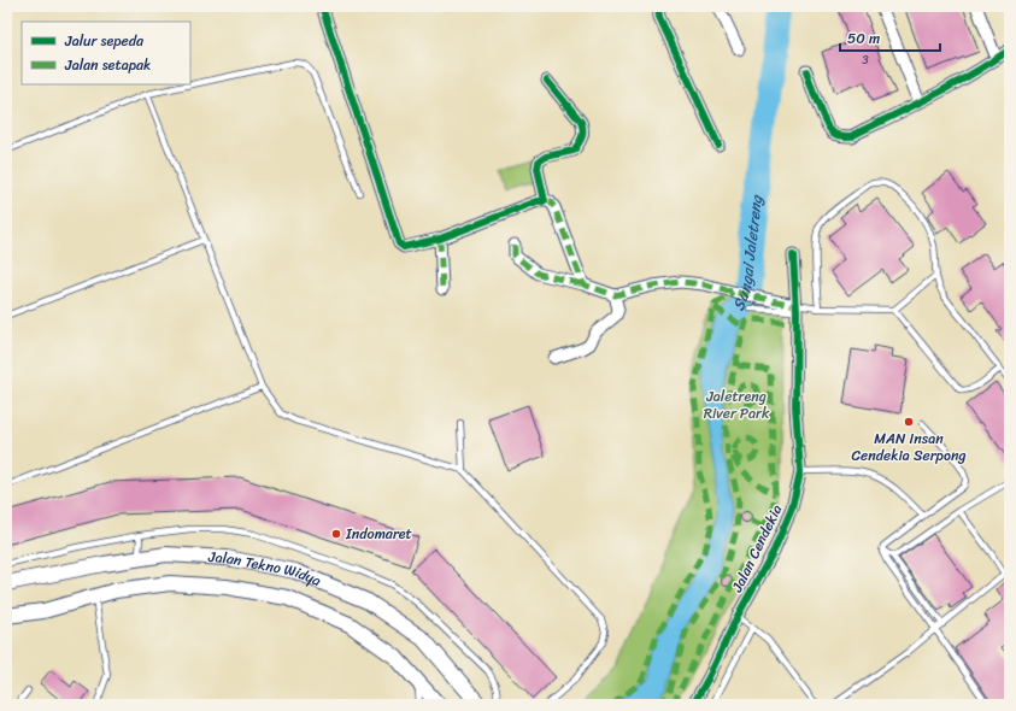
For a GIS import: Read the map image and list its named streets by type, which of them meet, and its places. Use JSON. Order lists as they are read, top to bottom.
{
  "streets": {
    "main road": ["Jalan Tekno Widya"],
    "street": ["Jalan Cendekia"]
  },
  "water": ["Sungai Jaletreng"],
  "parks": ["Jaletreng River Park"],
  "places": ["MAN Insan Cendekia Serpong", "Indomaret"],
  "house_numbers": ["3"],
  "legend": ["Jalur sepeda", "Jalan setapak"],
  "scale_bar": "50 m"
}
